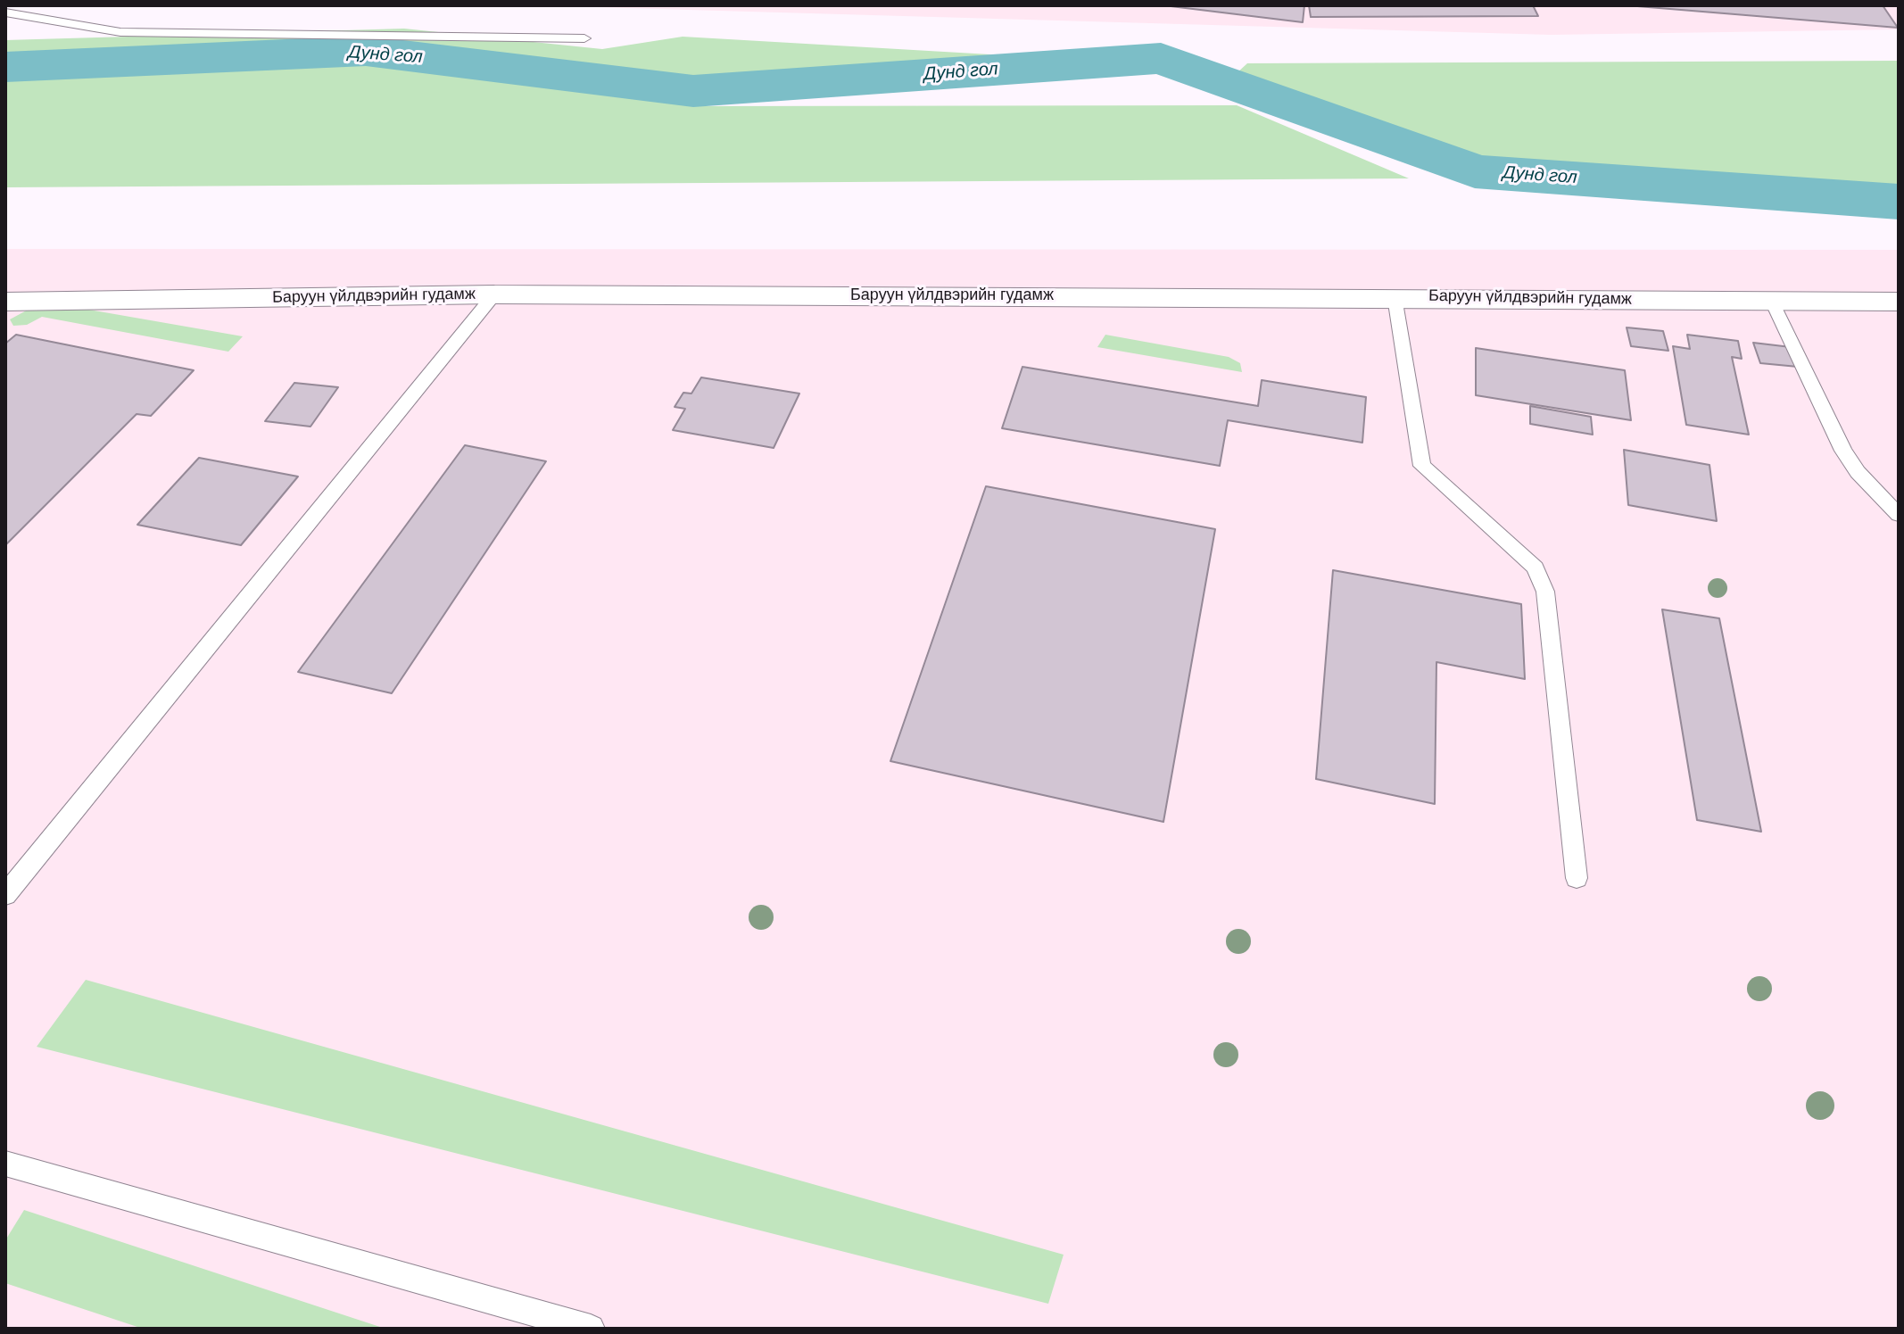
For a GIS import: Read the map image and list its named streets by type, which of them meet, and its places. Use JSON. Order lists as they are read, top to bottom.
{
  "streets": {
    "street": ["Баруун үйлдвэрийн гудамж"]
  },
  "water": ["Дунд гол"]
}
